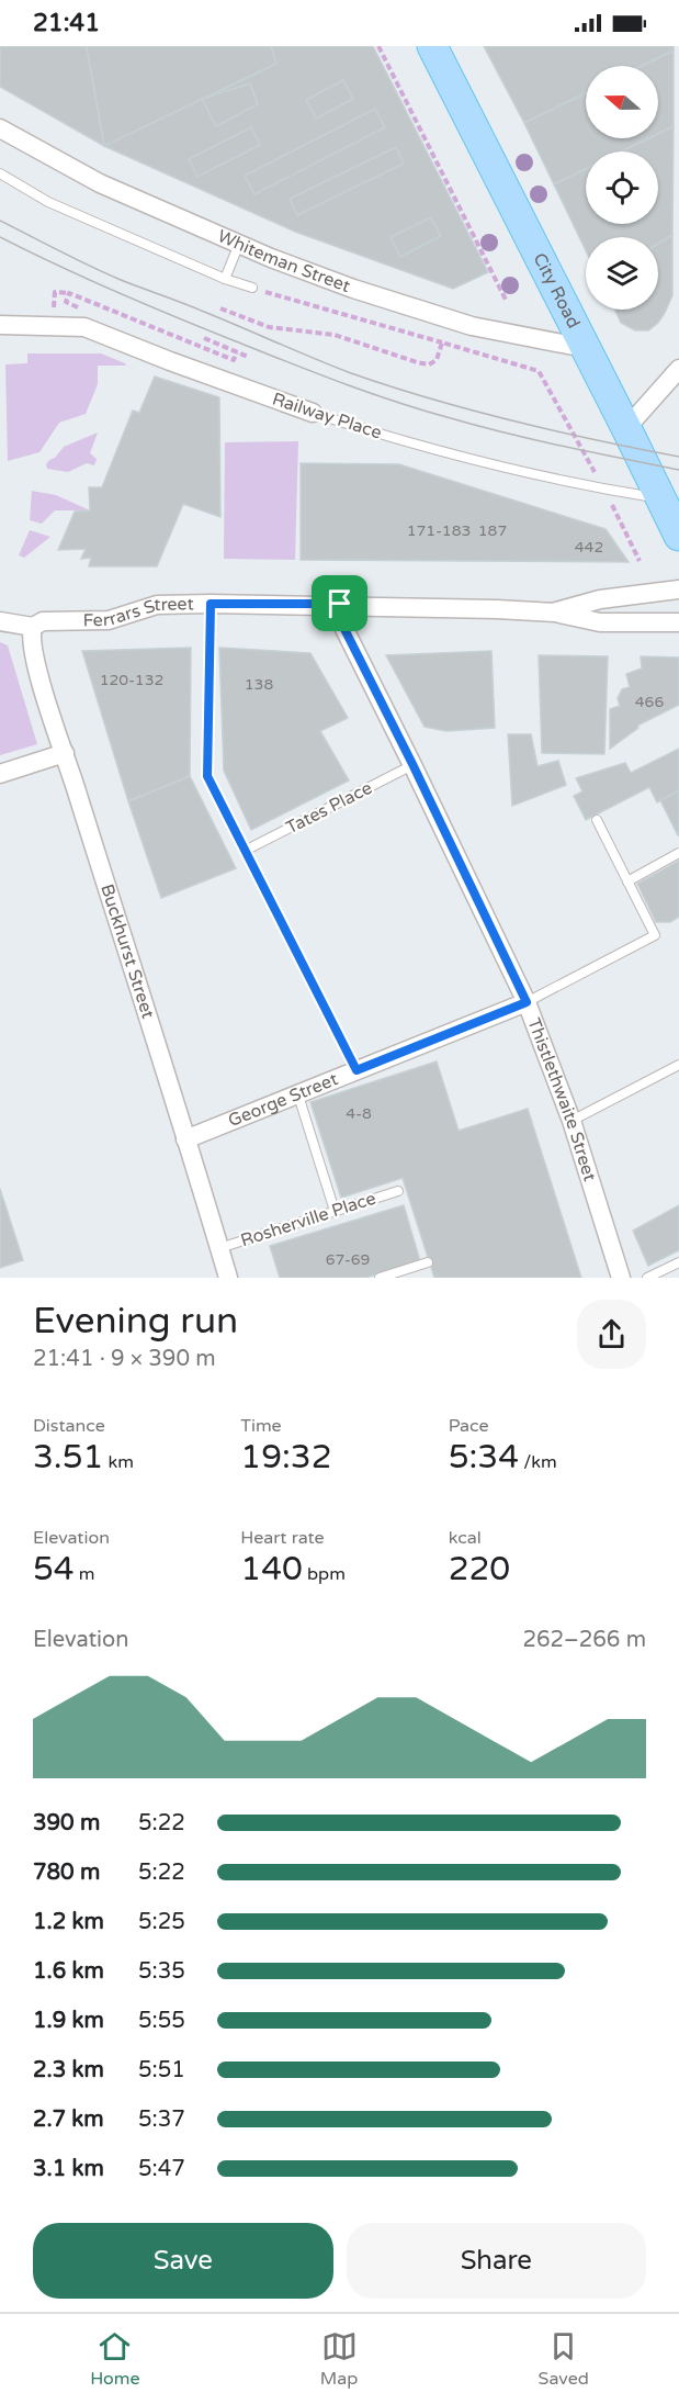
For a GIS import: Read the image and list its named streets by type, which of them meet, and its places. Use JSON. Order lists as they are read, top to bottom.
{
  "streets": {
    "main road": ["City Road"],
    "street": [
      "Whiteman Street",
      "Railway Place",
      "Ferrars Street",
      "Buckhurst Street",
      "Thistlethwaite Street",
      "George Street"
    ],
    "lane": ["Tates Place", "Rosherville Place"]
  },
  "crossings": [
    ["Whiteman Street", "City Road"],
    ["City Road", "Railway Place"],
    ["Ferrars Street", "Buckhurst Street"],
    ["Ferrars Street", "Thistlethwaite Street"],
    ["Tates Place", "Thistlethwaite Street"],
    ["Buckhurst Street", "George Street"],
    ["Buckhurst Street", "Rosherville Place"],
    ["Thistlethwaite Street", "George Street"]
  ],
  "house_numbers": [
    "171-183",
    "187",
    "442",
    "120-132",
    "138",
    "466",
    "4-8",
    "67-69"
  ],
  "north": "left",
  "page": {
    "status": "21:41",
    "heading": ["Evening run", "21:41 · 9 × 390 m"],
    "stats": [
      ["Distance", "3.51 km"],
      ["Time", "19:32"],
      ["Pace", "5:34 /km"],
      ["Elevation", "54 m"],
      ["Heart rate", "140 bpm"],
      ["kcal", "220"]
    ],
    "chart": ["Elevation", "262–266 m"],
    "list": [
      {
        "name": "390 m",
        "note": "5:22"
      },
      {
        "name": "780 m",
        "note": "5:22"
      },
      {
        "name": "1.2 km",
        "note": "5:25"
      },
      {
        "name": "1.6 km",
        "note": "5:35"
      },
      {
        "name": "1.9 km",
        "note": "5:55"
      },
      {
        "name": "2.3 km",
        "note": "5:51"
      },
      {
        "name": "2.7 km",
        "note": "5:37"
      },
      {
        "name": "3.1 km",
        "note": "5:47"
      }
    ],
    "buttons": ["Save", "Share"],
    "tabs": ["Home", "Map", "Saved"]
  }
}
